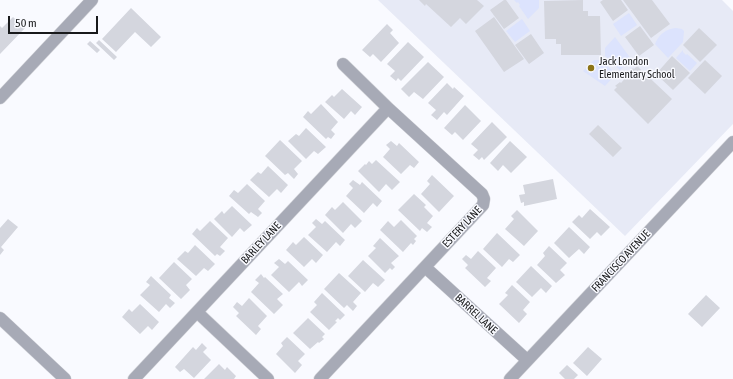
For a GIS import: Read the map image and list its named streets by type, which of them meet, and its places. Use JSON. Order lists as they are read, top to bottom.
{
  "streets": {
    "street": [
      "ESTERY LANE",
      "BARLEY LANE",
      "FRANCISCO AVENUE",
      "BARREL LANE"
    ]
  },
  "crossings": [
    ["ESTERY LANE", "BARLEY LANE"],
    ["ESTERY LANE", "BARREL LANE"],
    ["FRANCISCO AVENUE", "BARREL LANE"]
  ],
  "places": ["Jack London Elementary School"],
  "scale_bar": "50 m"
}
